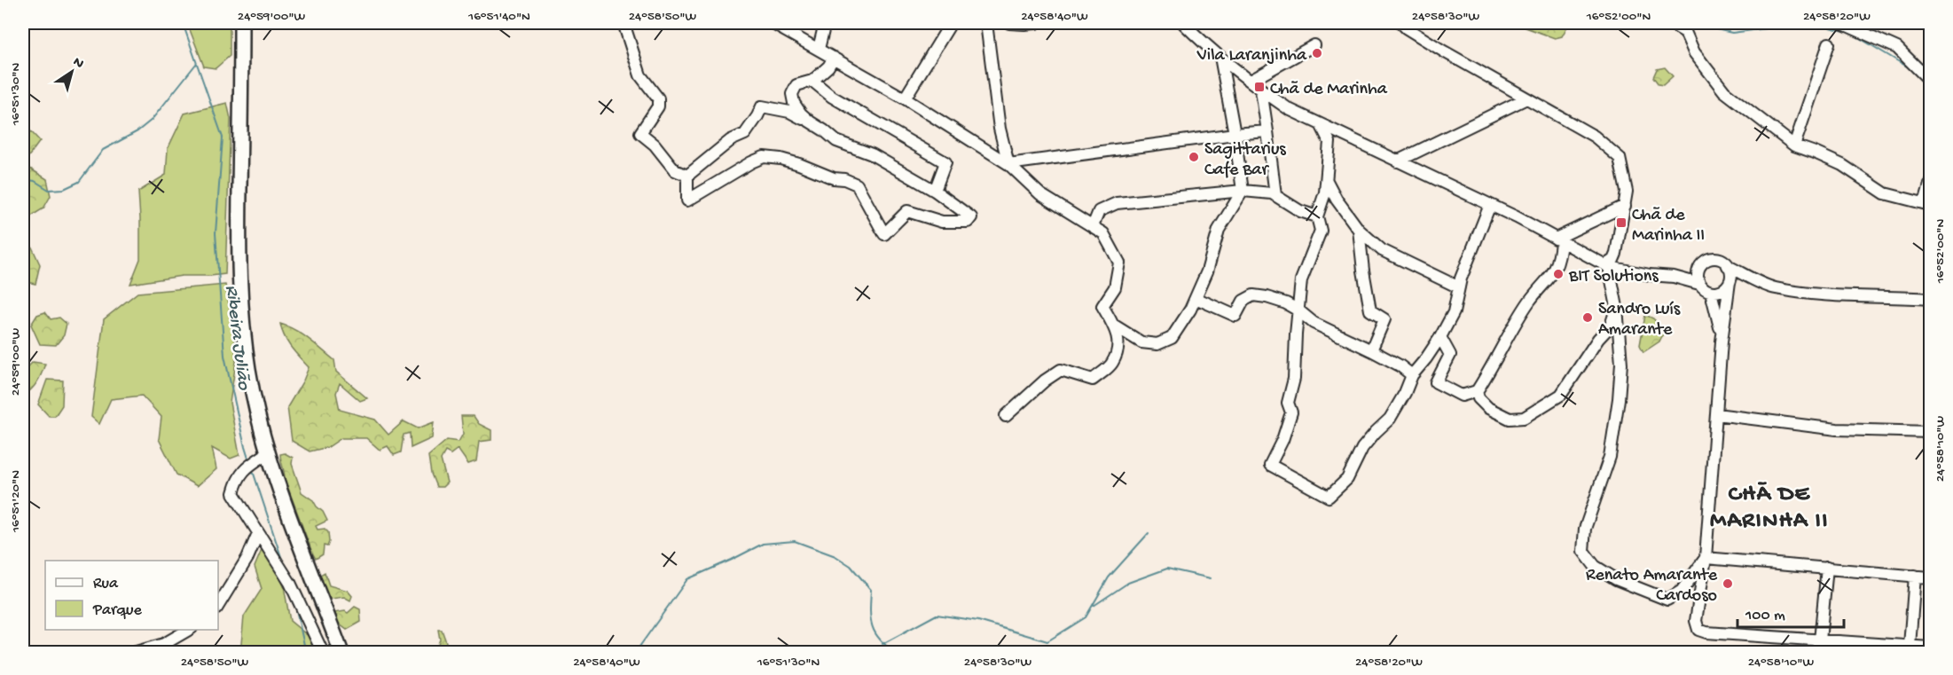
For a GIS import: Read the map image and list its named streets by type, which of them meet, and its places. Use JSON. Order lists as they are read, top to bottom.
{
  "districts": ["CHÃ DE MARINHA II"],
  "water": ["Ribeira Julião"],
  "places": {
    "other": [
      "Vila Laranjinha",
      "Sagittarius Cafe Bar",
      "BIT Solutions",
      "Sandro Luís Amarante",
      "Renato Amarante Cardoso"
    ],
    "transit": ["Chã de Marinha", "Chã de Marinha II"]
  },
  "legend": ["Rua", "Parque"],
  "scale_bar": "100 m",
  "north": "top right",
  "coordinates": [
    "24°59'00\"W",
    "16°51'40\"N",
    "24°58'50\"W",
    "24°58'40\"W",
    "24°58'30\"W",
    "16°52'00\"N",
    "24°58'20\"W",
    "16°51'30\"N",
    "24°58'10\"W",
    "16°51'20\"N"
  ]
}
